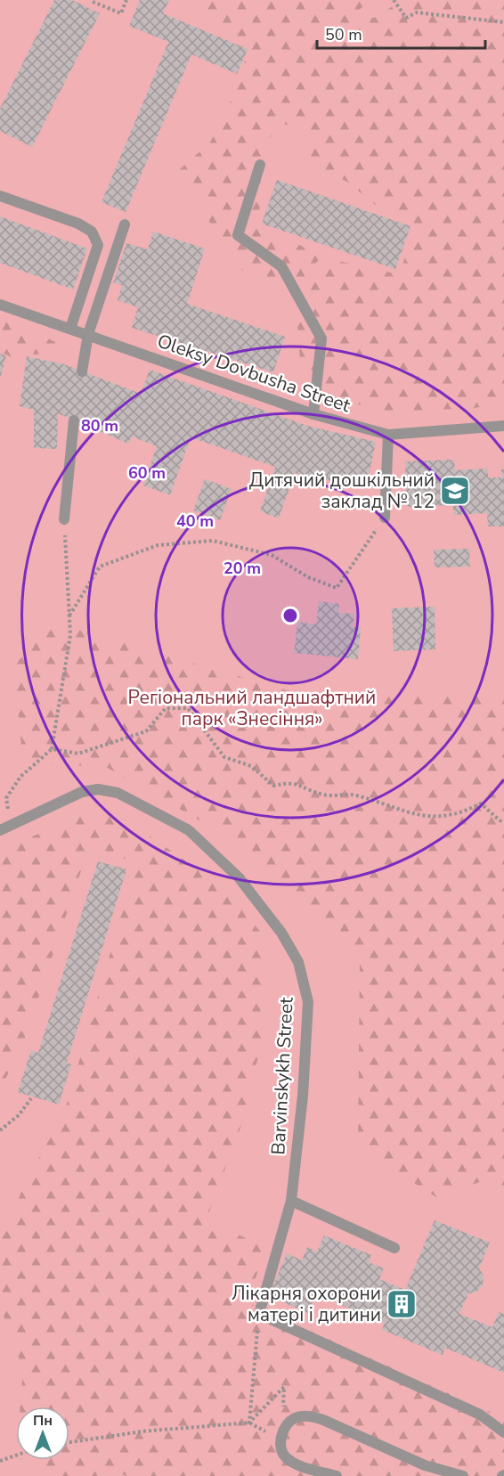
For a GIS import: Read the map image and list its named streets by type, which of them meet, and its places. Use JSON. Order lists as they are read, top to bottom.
{
  "streets": {
    "street": ["Oleksy Dovbusha Street", "Barvinskykh Street"]
  },
  "parks": ["Регіональний ландшафтний парк «Знесіння»"],
  "places": {
    "school or university": ["Дитячий дошкільний заклад № 12"],
    "building": ["Лікарня охорони матері і дитини"]
  },
  "scale_bar": "50 m",
  "north": "top",
  "rings": [
    "80 m",
    "60 m",
    "40 m",
    "20 m"
  ]
}
